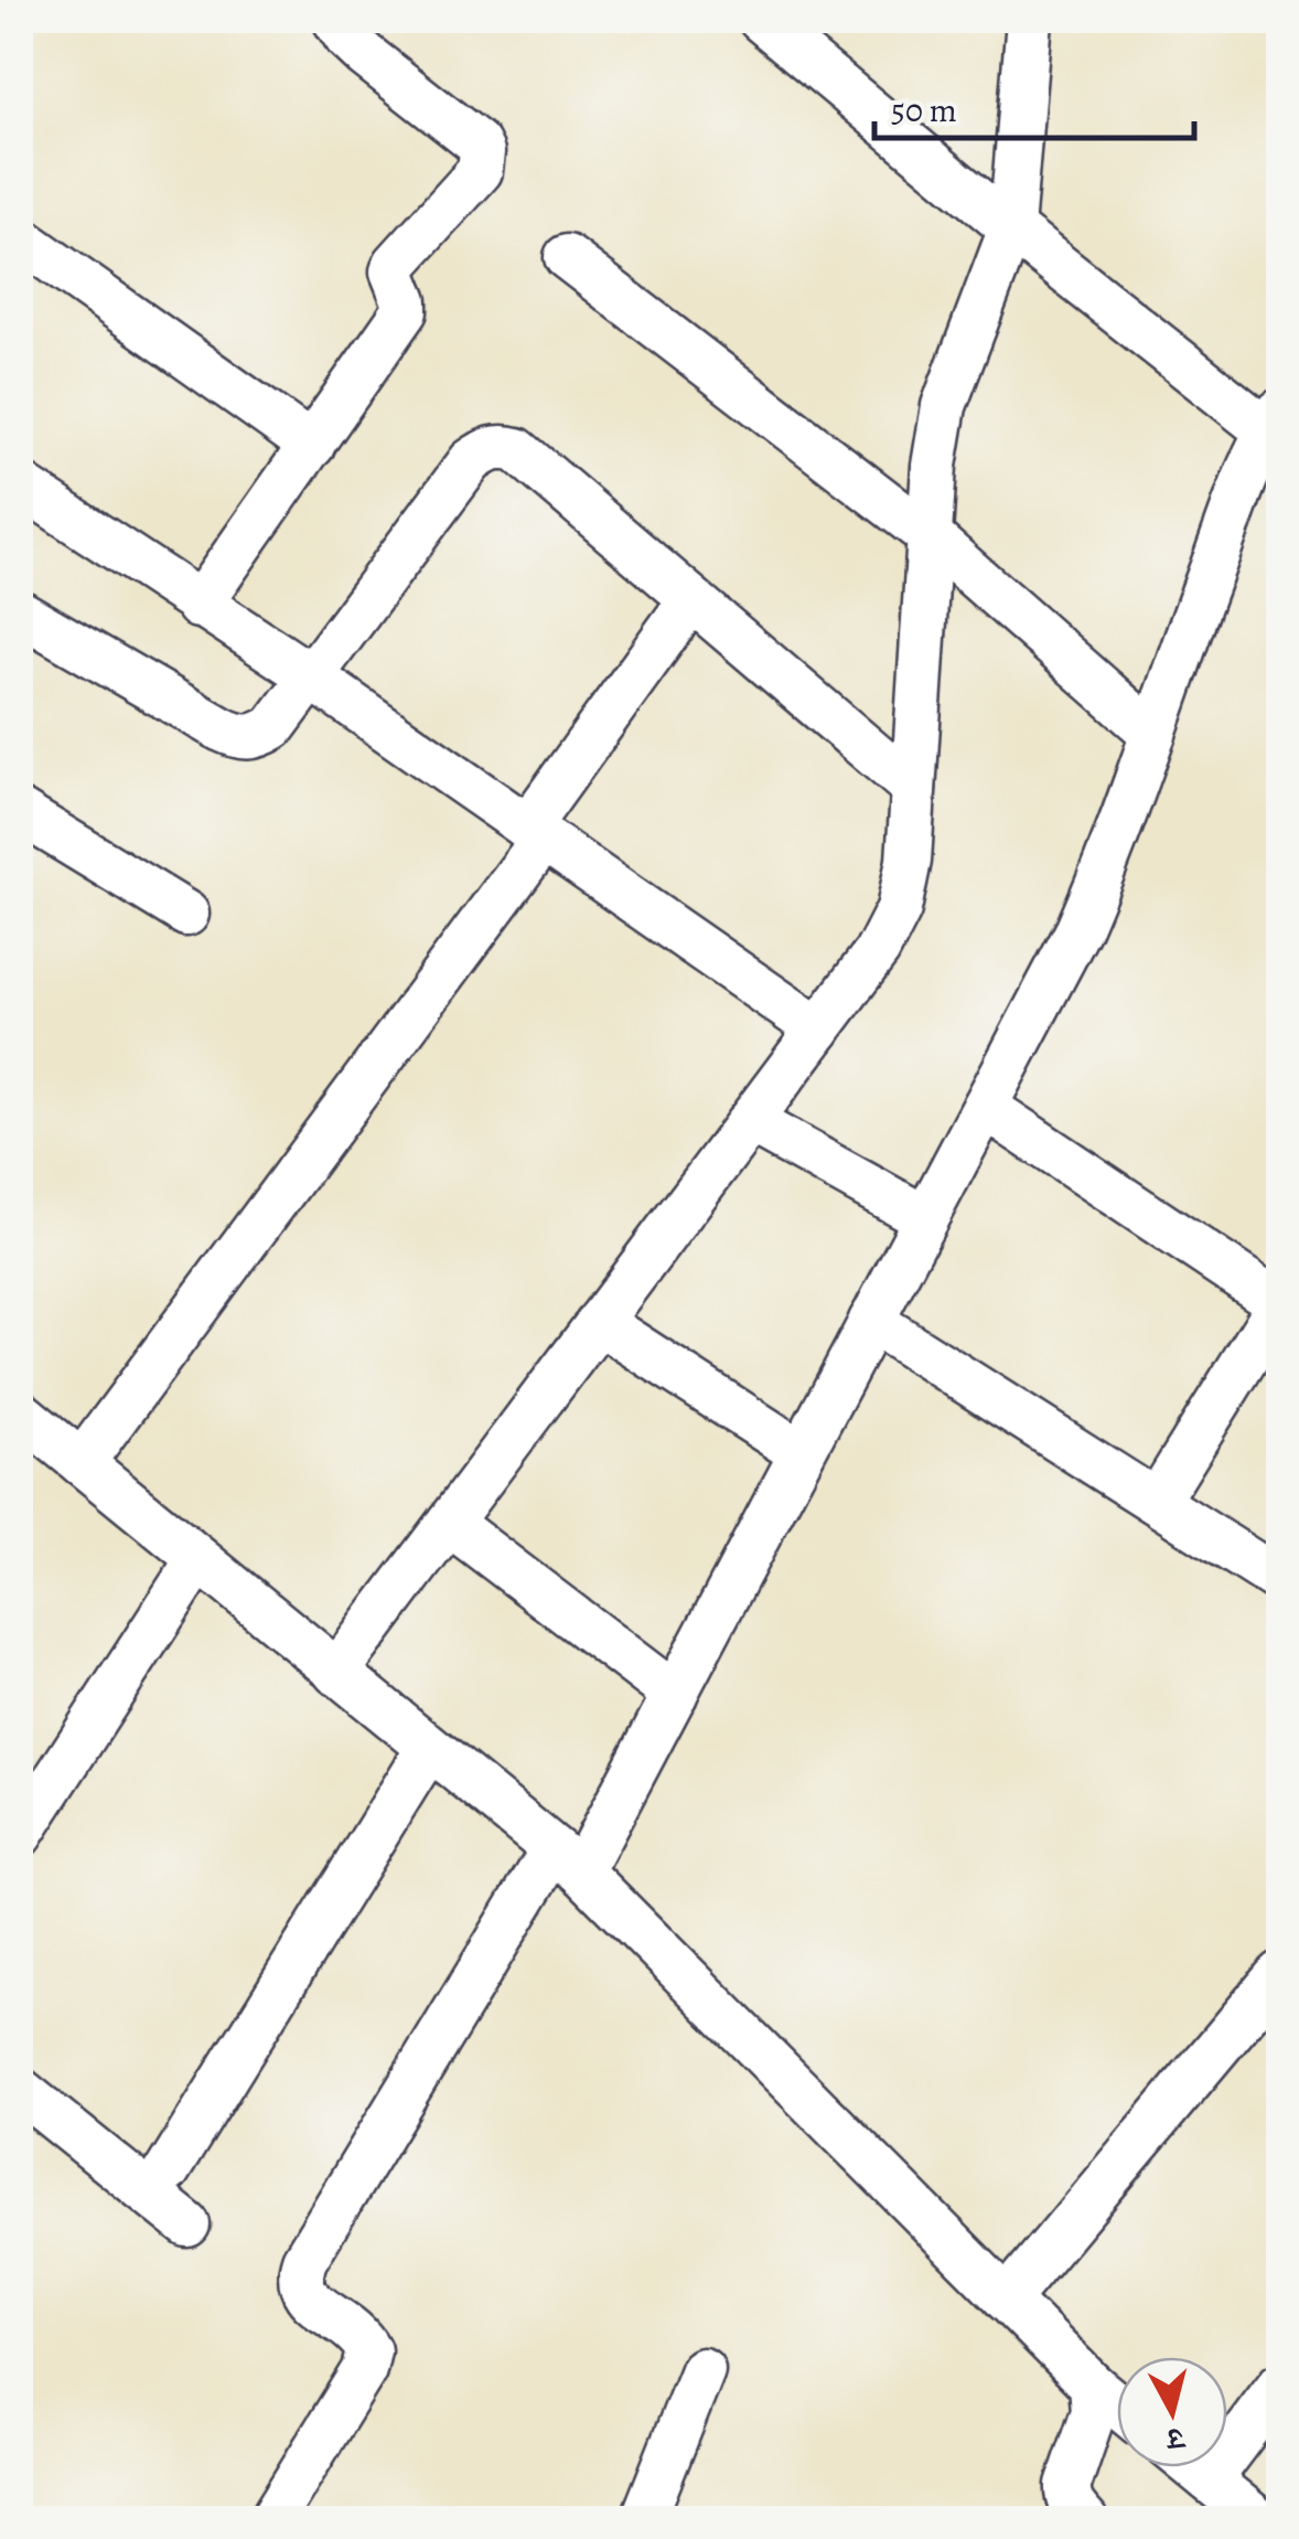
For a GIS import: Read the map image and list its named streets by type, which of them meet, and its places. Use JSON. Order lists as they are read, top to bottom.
{
  "scale_bar": "50 m",
  "north": "bottom"
}
